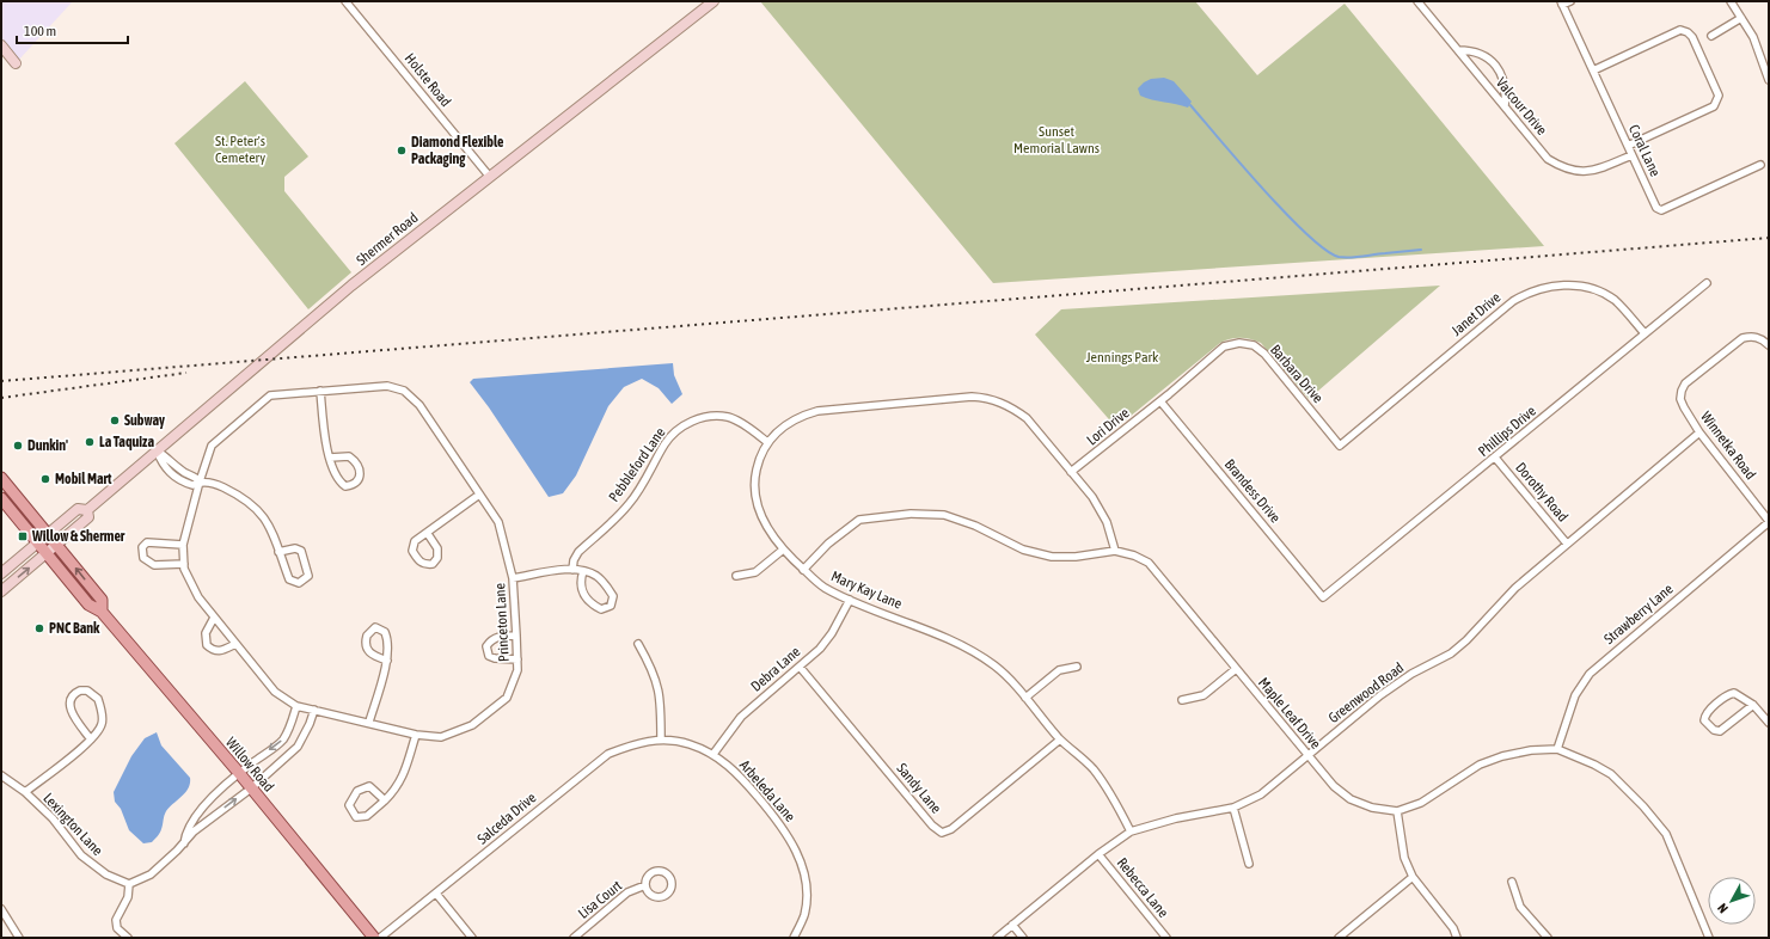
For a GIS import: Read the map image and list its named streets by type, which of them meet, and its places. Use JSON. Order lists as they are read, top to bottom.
{
  "streets": {
    "main road": ["Willow Road"],
    "street": [
      "Holste Road",
      "Valcour Drive",
      "Coral Lane",
      "Shermer Road",
      "Janet Drive",
      "Barbara Drive",
      "Lori Drive",
      "Phillips Drive",
      "Winnetka Road",
      "Pebbleford Lane",
      "Brandess Drive",
      "Dorothy Road",
      "Mary Kay Lane",
      "Strawberry Lane",
      "Princeton Lane",
      "Debra Lane",
      "Greenwood Road",
      "Maple Leaf Drive",
      "Sandy Lane",
      "Arbeleda Lane",
      "Salceda Drive",
      "Lexington Lane",
      "Rebecca Lane",
      "Lisa Court"
    ]
  },
  "crossings": [
    ["Holste Road", "Shermer Road"],
    ["Valcour Drive", "Coral Lane"],
    ["Shermer Road", "Willow Road"],
    ["Janet Drive", "Barbara Drive"],
    ["Janet Drive", "Phillips Drive"],
    ["Barbara Drive", "Lori Drive"],
    ["Barbara Drive", "Brandess Drive"],
    ["Lori Drive", "Brandess Drive"],
    ["Lori Drive", "Mary Kay Lane"],
    ["Phillips Drive", "Brandess Drive"],
    ["Phillips Drive", "Dorothy Road"],
    ["Winnetka Road", "Strawberry Lane"],
    ["Winnetka Road", "Greenwood Road"],
    ["Pebbleford Lane", "Mary Kay Lane"],
    ["Dorothy Road", "Greenwood Road"],
    ["Mary Kay Lane", "Debra Lane"],
    ["Mary Kay Lane", "Greenwood Road"],
    ["Mary Kay Lane", "Maple Leaf Drive"],
    ["Mary Kay Lane", "Sandy Lane"],
    ["Strawberry Lane", "Maple Leaf Drive"],
    ["Debra Lane", "Sandy Lane"],
    ["Debra Lane", "Arbeleda Lane"],
    ["Greenwood Road", "Maple Leaf Drive"],
    ["Greenwood Road", "Rebecca Lane"],
    ["Arbeleda Lane", "Salceda Drive"]
  ],
  "parks": ["Sunset Memorial Lawns", "St. Peter's Cemetery", "Jennings Park"],
  "places": {
    "other": [
      "Diamond Flexible Packaging",
      "Subway",
      "La Taquiza",
      "Dunkin'",
      "Mobil Mart",
      "PNC Bank"
    ],
    "transit": ["Willow & Shermer"]
  },
  "scale_bar": "100 m",
  "north": "bottom left"
}
